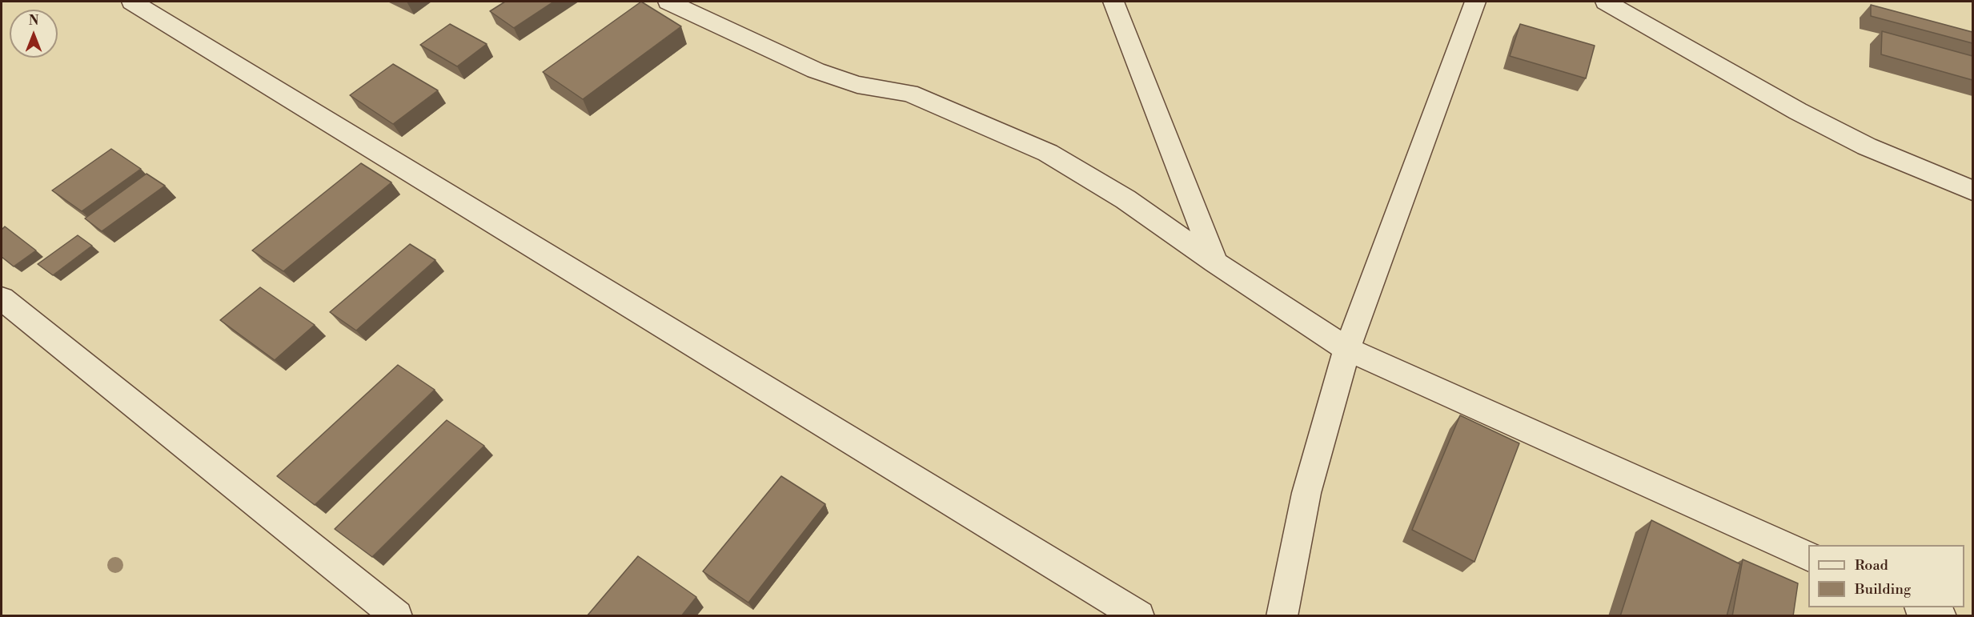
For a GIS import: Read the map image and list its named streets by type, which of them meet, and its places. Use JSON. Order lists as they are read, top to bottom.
{
  "legend": ["Road", "Building"],
  "north": "top"
}
